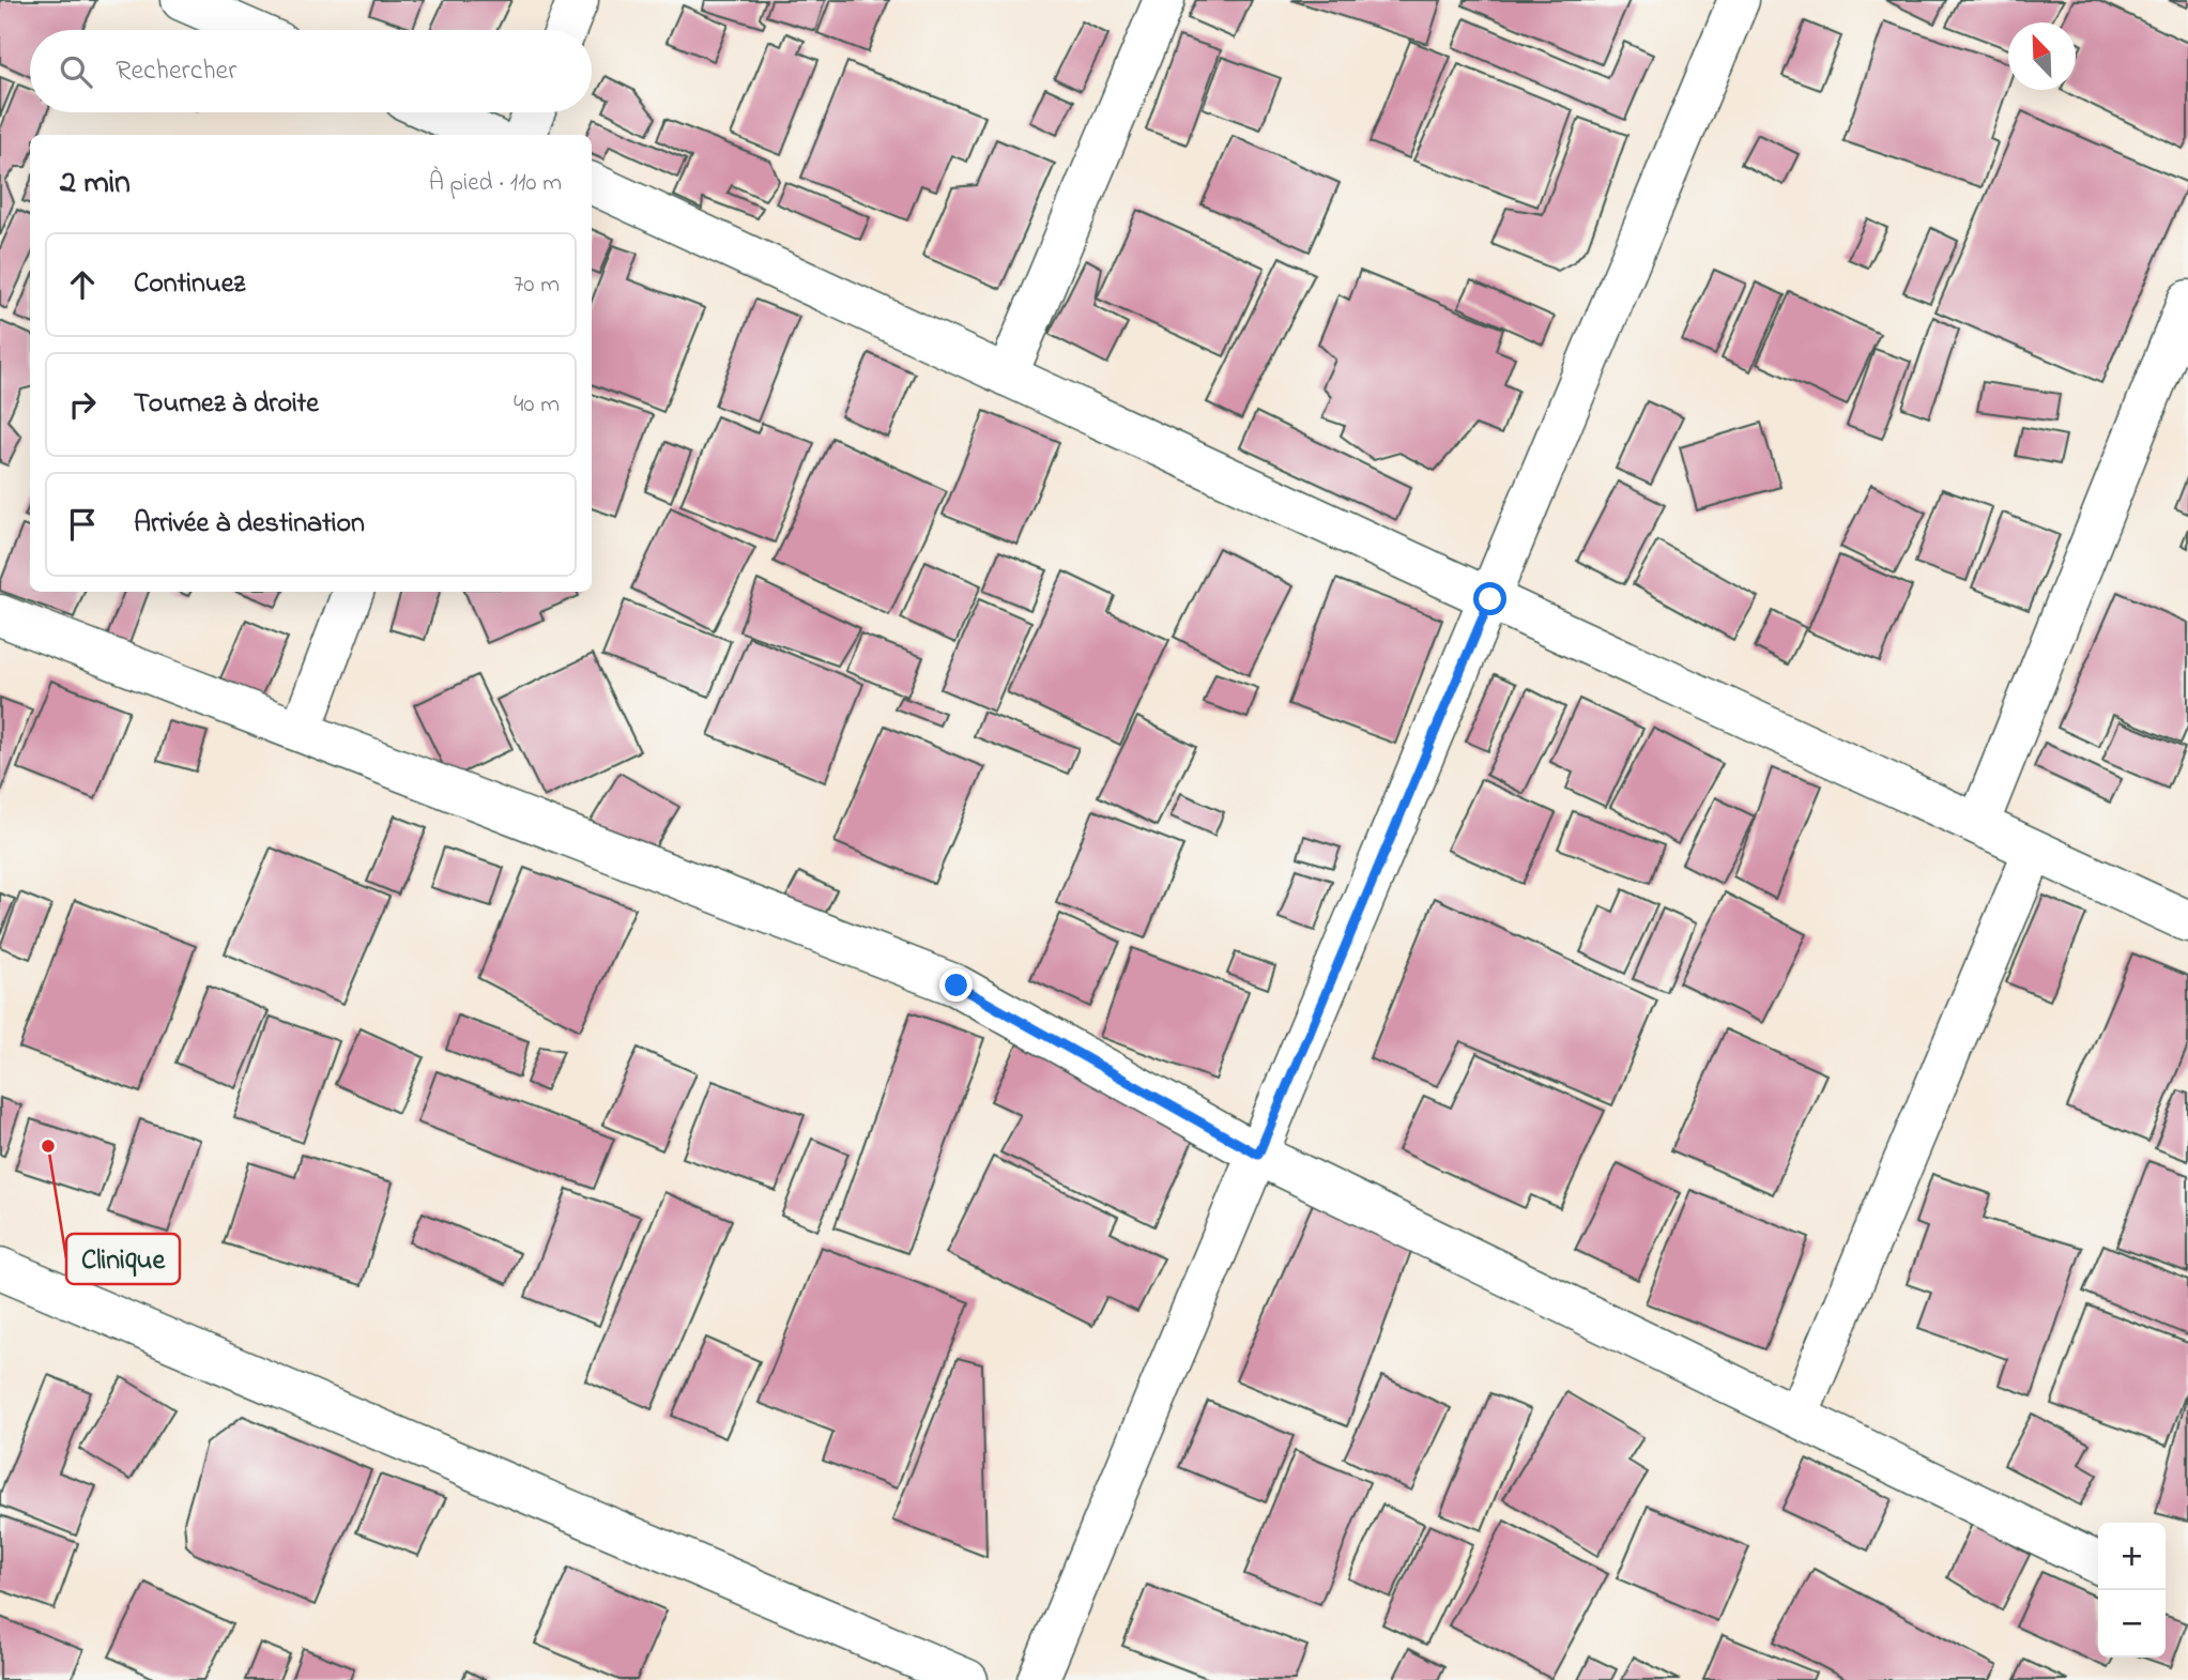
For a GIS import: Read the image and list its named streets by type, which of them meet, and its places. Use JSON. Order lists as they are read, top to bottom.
{
  "places": ["Clinique"],
  "north": "top left",
  "page": {
    "search": "Rechercher",
    "heading": ["2 min", "À pied · 110 m"],
    "list": [
      ["Continuez", "70 m"],
      ["Tournez à droite", "40 m"],
      "Arrivée à destination"
    ],
    "map_buttons": ["+", "−"]
  }
}
